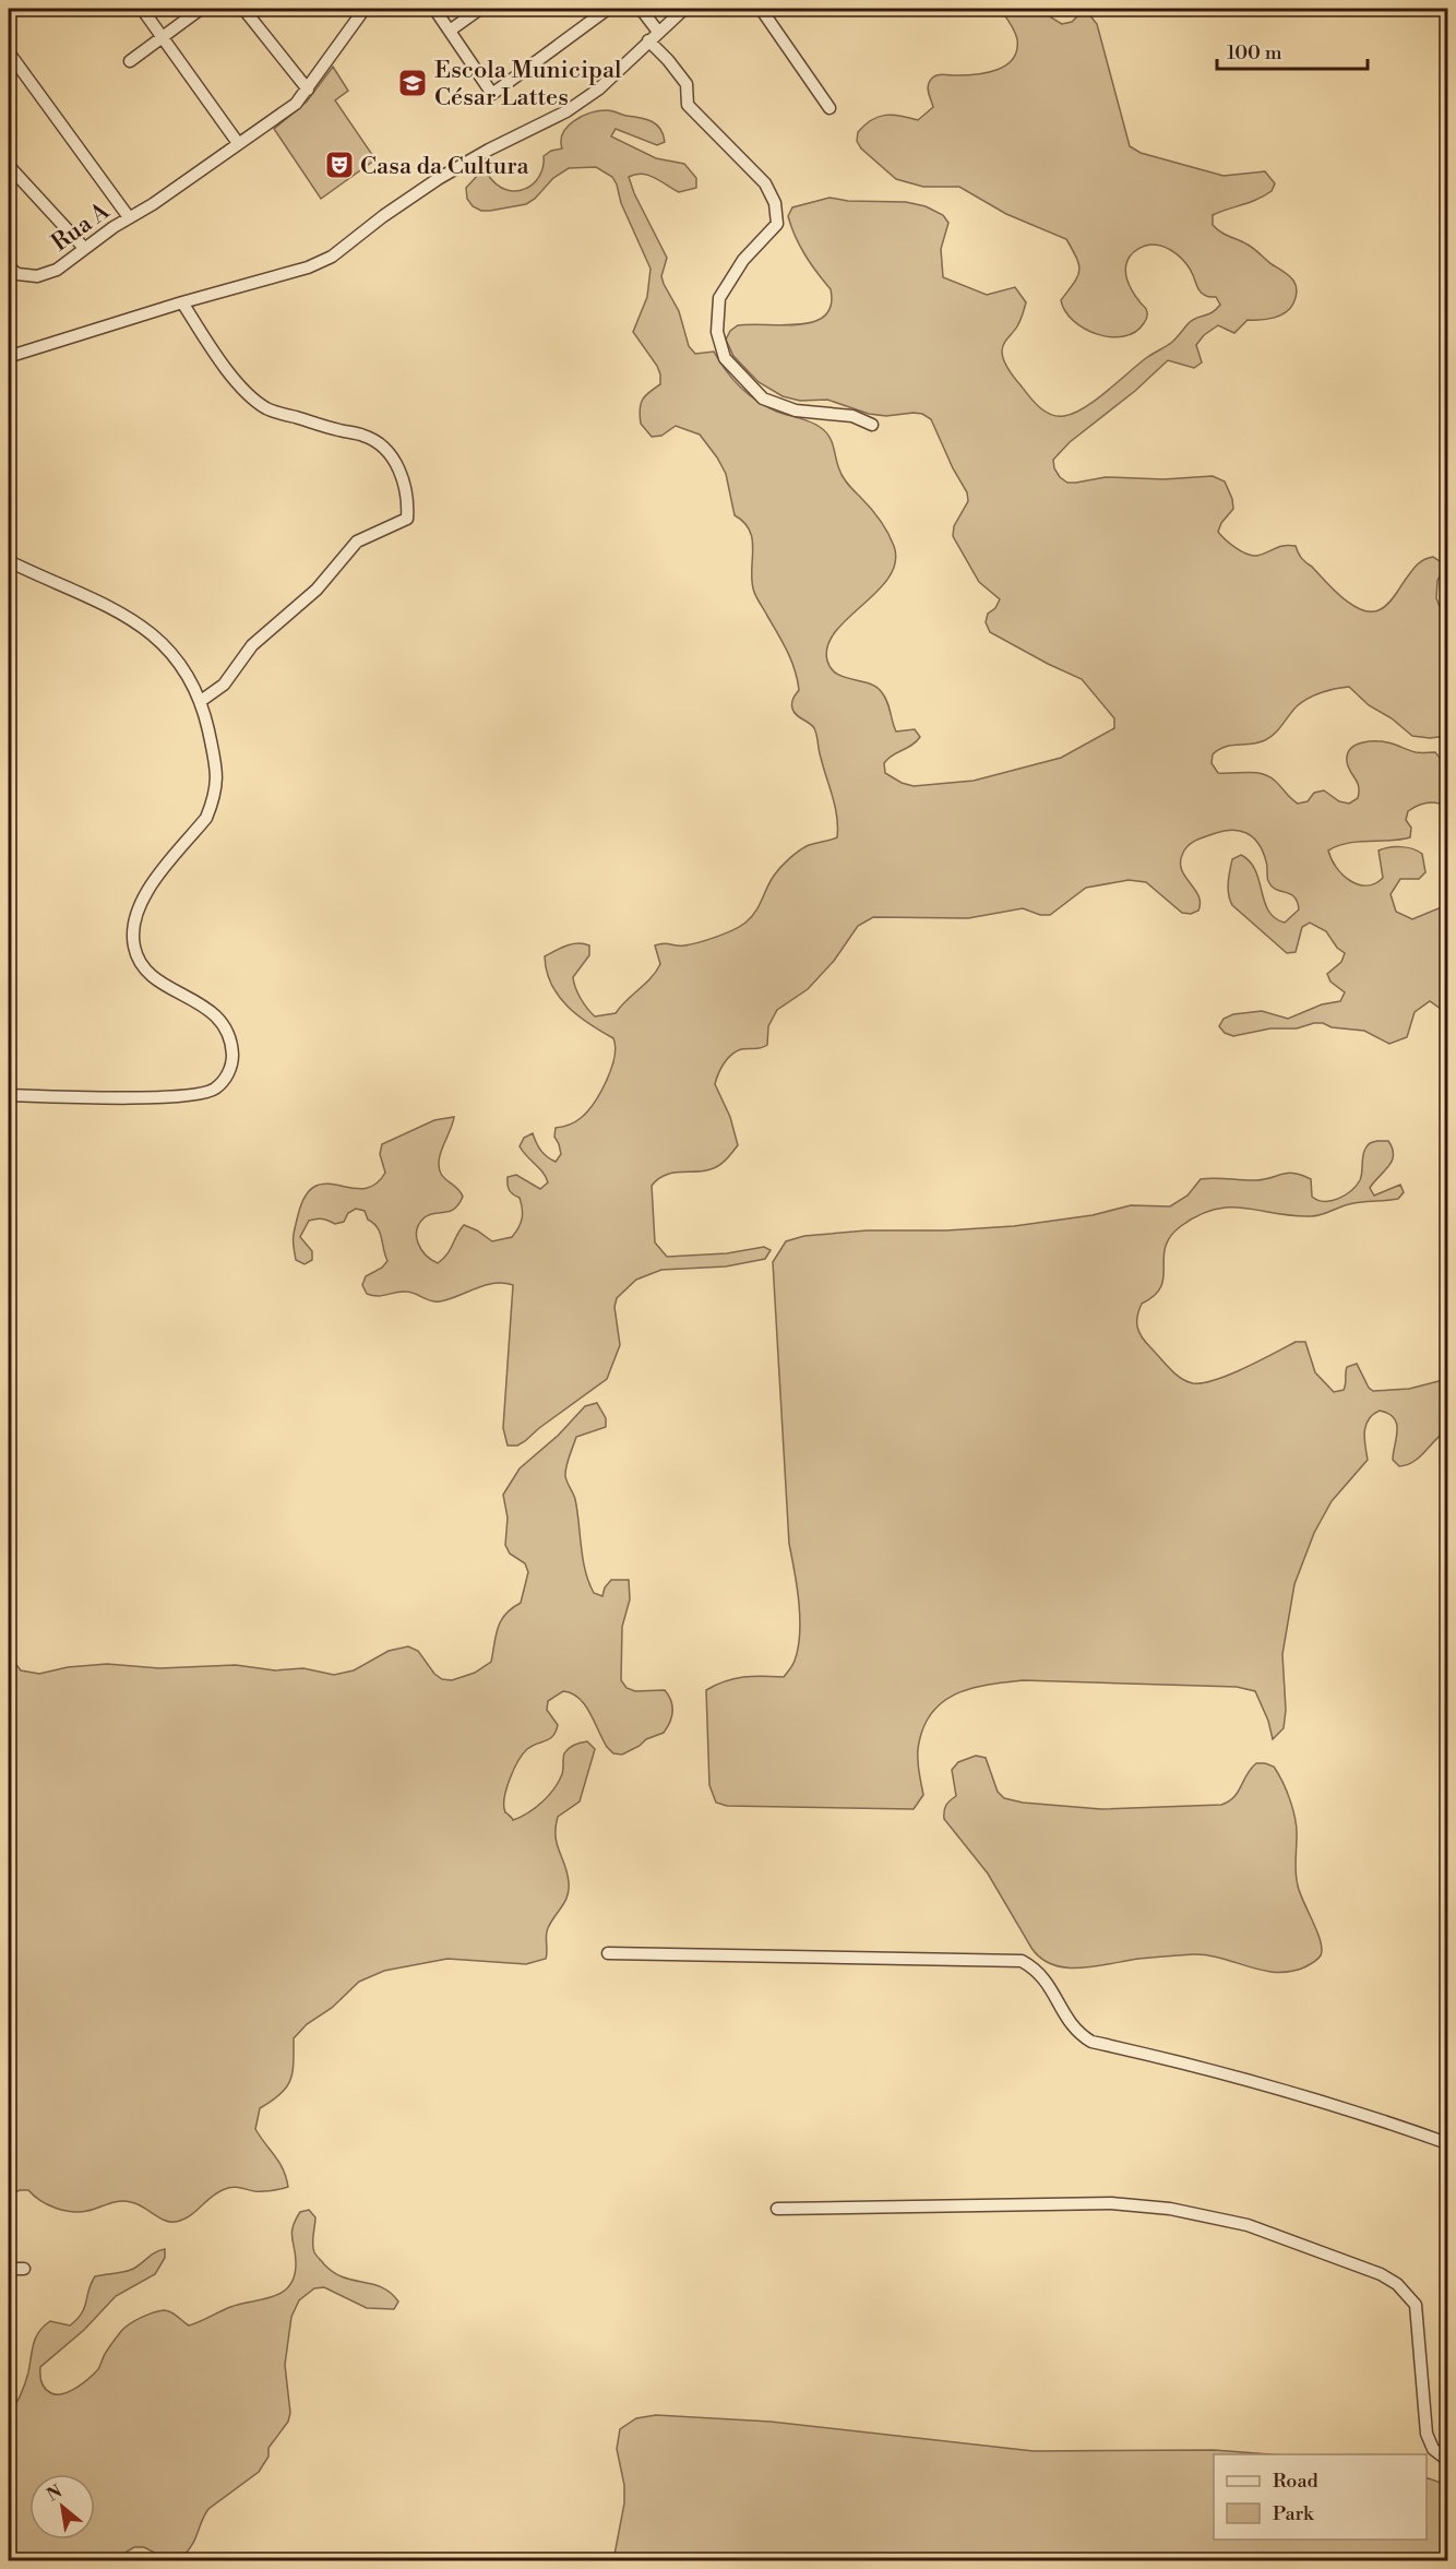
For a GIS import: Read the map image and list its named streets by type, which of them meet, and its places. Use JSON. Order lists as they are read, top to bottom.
{
  "streets": {
    "street": ["Rua A"]
  },
  "places": {
    "school or university": ["Escola Municipal César Lattes"],
    "theatre": ["Casa da Cultura"]
  },
  "legend": ["Road", "Park"],
  "scale_bar": "100 m",
  "north": "top left"
}
